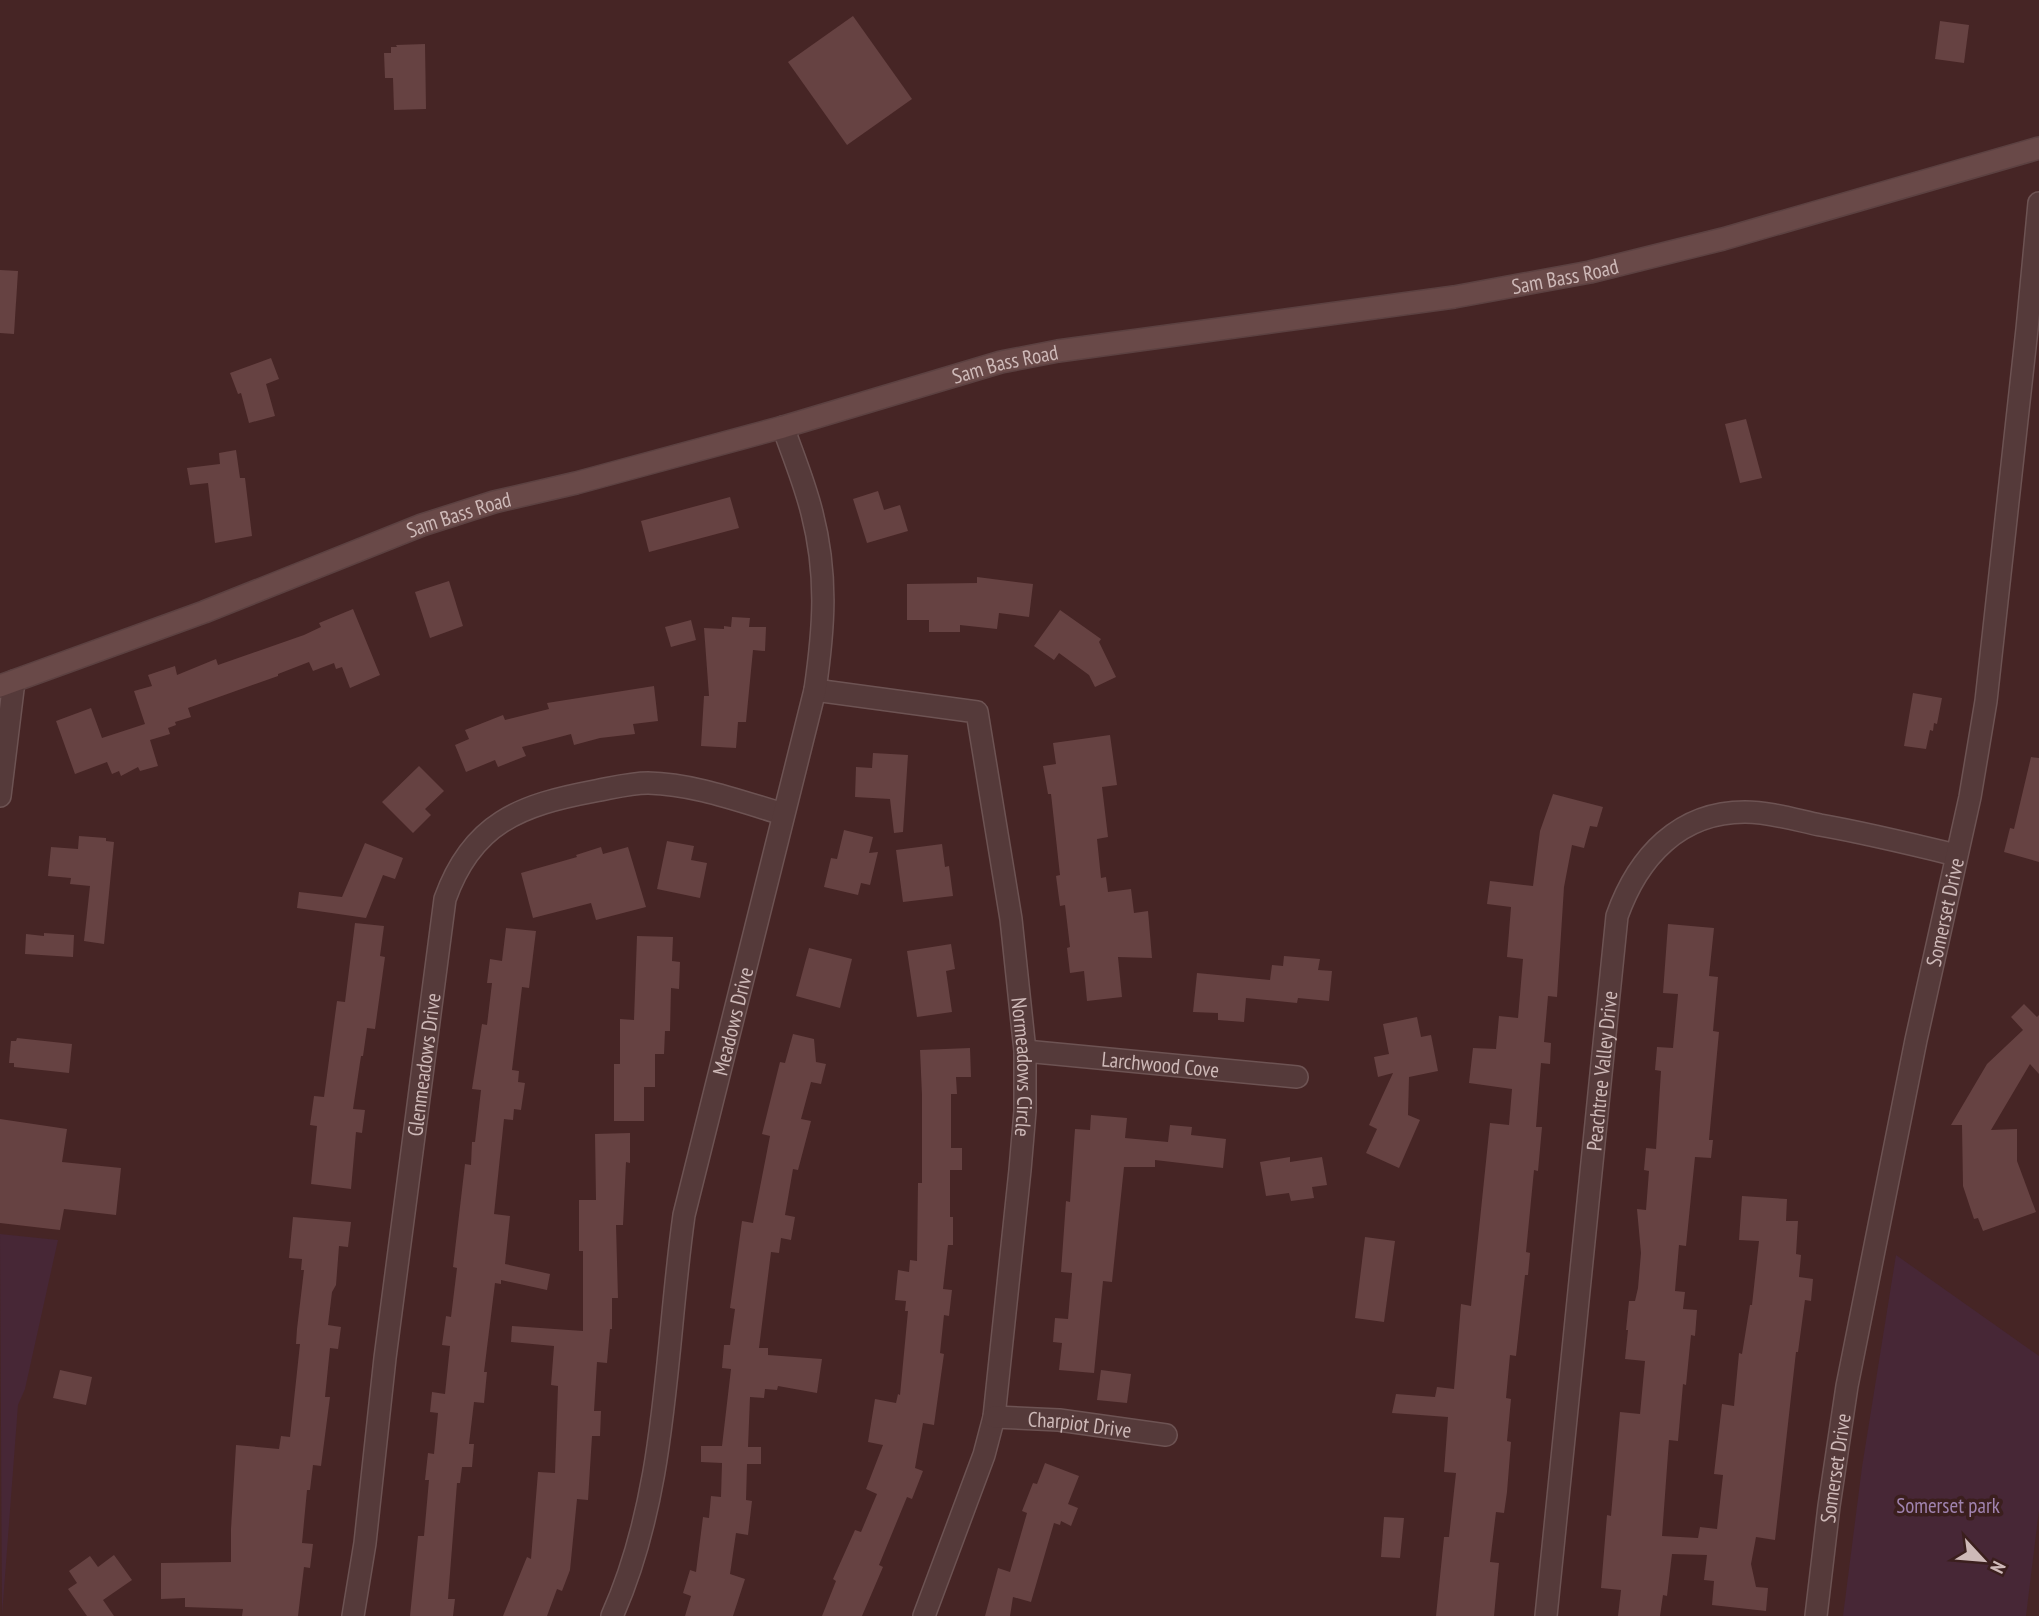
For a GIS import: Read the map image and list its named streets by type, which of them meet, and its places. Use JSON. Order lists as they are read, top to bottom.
{
  "streets": {
    "main road": ["Sam Bass Road"],
    "street": [
      "Somerset Drive",
      "Meadows Drive",
      "Glenmeadows Drive",
      "Larchwood Cove",
      "Normeadows Circle",
      "Peachtree Valley Drive",
      "Charpiot Drive"
    ]
  },
  "crossings": [
    ["Sam Bass Road", "Meadows Drive"],
    ["Somerset Drive", "Peachtree Valley Drive"],
    ["Meadows Drive", "Glenmeadows Drive"],
    ["Meadows Drive", "Normeadows Circle"],
    ["Larchwood Cove", "Normeadows Circle"],
    ["Normeadows Circle", "Charpiot Drive"]
  ],
  "parks": ["Somerset park"],
  "north": "bottom right"
}
